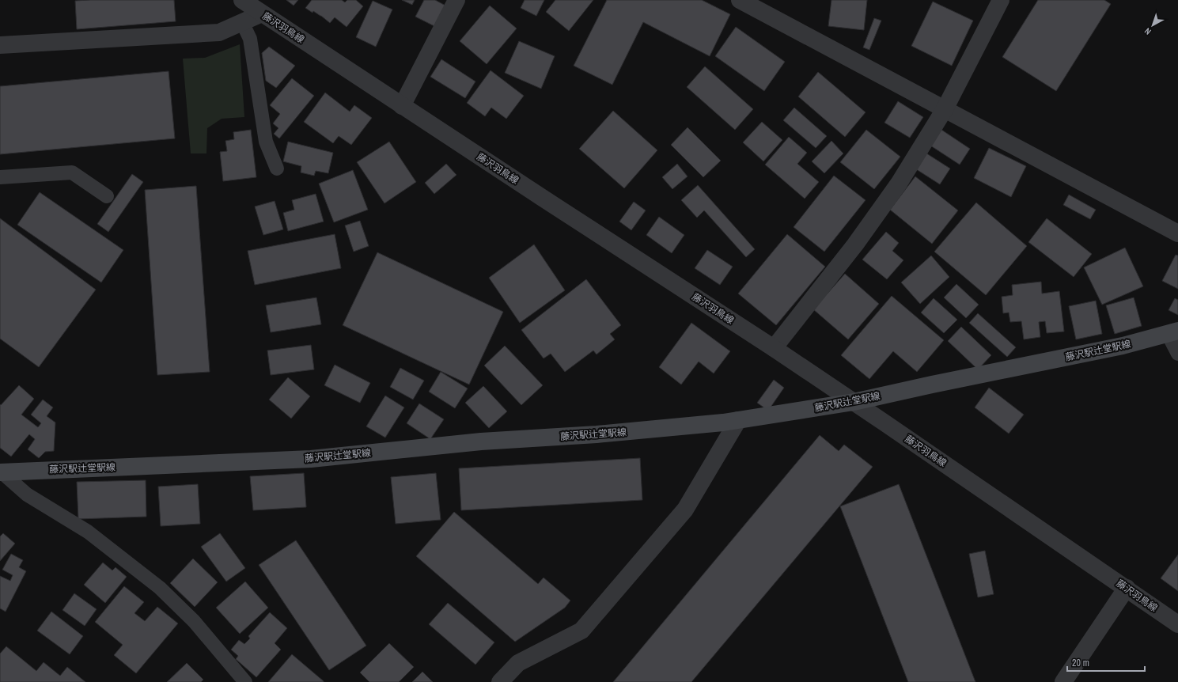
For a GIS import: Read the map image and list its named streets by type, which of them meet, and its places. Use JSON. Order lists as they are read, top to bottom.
{
  "streets": {
    "main road": ["藤沢駅辻堂駅線"],
    "street": ["藤沢羽鳥線"]
  },
  "crossings": [
    ["藤沢羽鳥線", "藤沢駅辻堂駅線"]
  ],
  "scale_bar": "20 m",
  "north": "bottom left"
}
